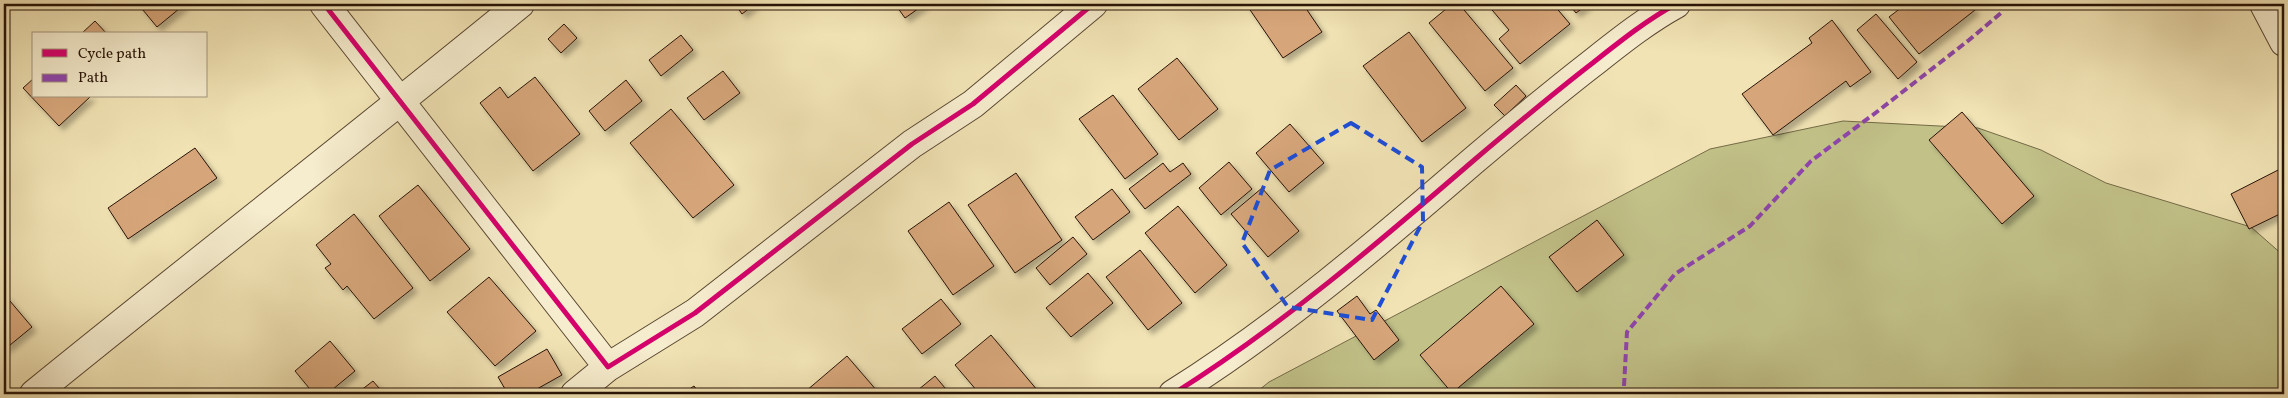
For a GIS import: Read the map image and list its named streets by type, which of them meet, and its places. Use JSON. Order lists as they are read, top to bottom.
{
  "legend": ["Cycle path", "Path"]
}
